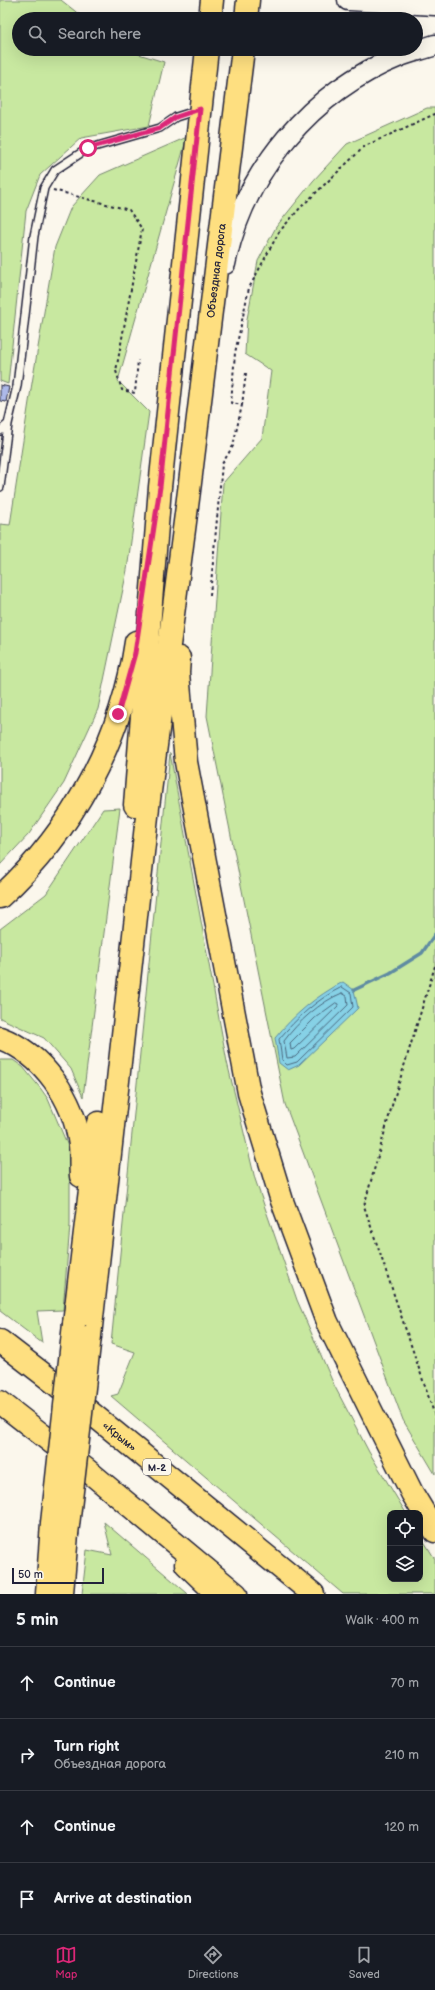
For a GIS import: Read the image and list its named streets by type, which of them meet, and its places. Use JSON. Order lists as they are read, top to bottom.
{
  "streets": {
    "main road": ["Объездная дорога", "«Крым»", "М-2"]
  },
  "scale_bar": "50 m",
  "page": {
    "search": "Search here",
    "scale": "50 m",
    "heading": ["5 min", "Walk · 400 m"],
    "list": [
      ["Continue", "70 m"],
      ["Turn right", "Объездная дорога", "210 m"],
      ["Continue", "120 m"],
      "Arrive at destination"
    ],
    "nav": ["Map", "Directions", "Saved"]
  }
}
